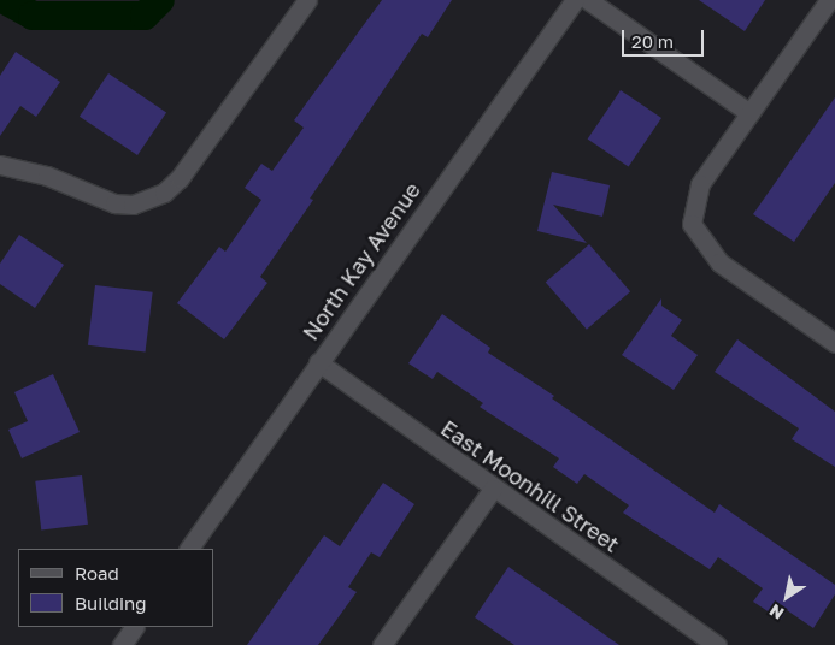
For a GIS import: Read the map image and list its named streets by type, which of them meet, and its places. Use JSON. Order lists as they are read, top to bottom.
{
  "streets": {
    "street": ["North Kay Avenue", "East Moonhill Street"]
  },
  "crossings": [
    ["North Kay Avenue", "East Moonhill Street"]
  ],
  "legend": ["Road", "Building"],
  "scale_bar": "20 m",
  "north": "bottom left"
}
